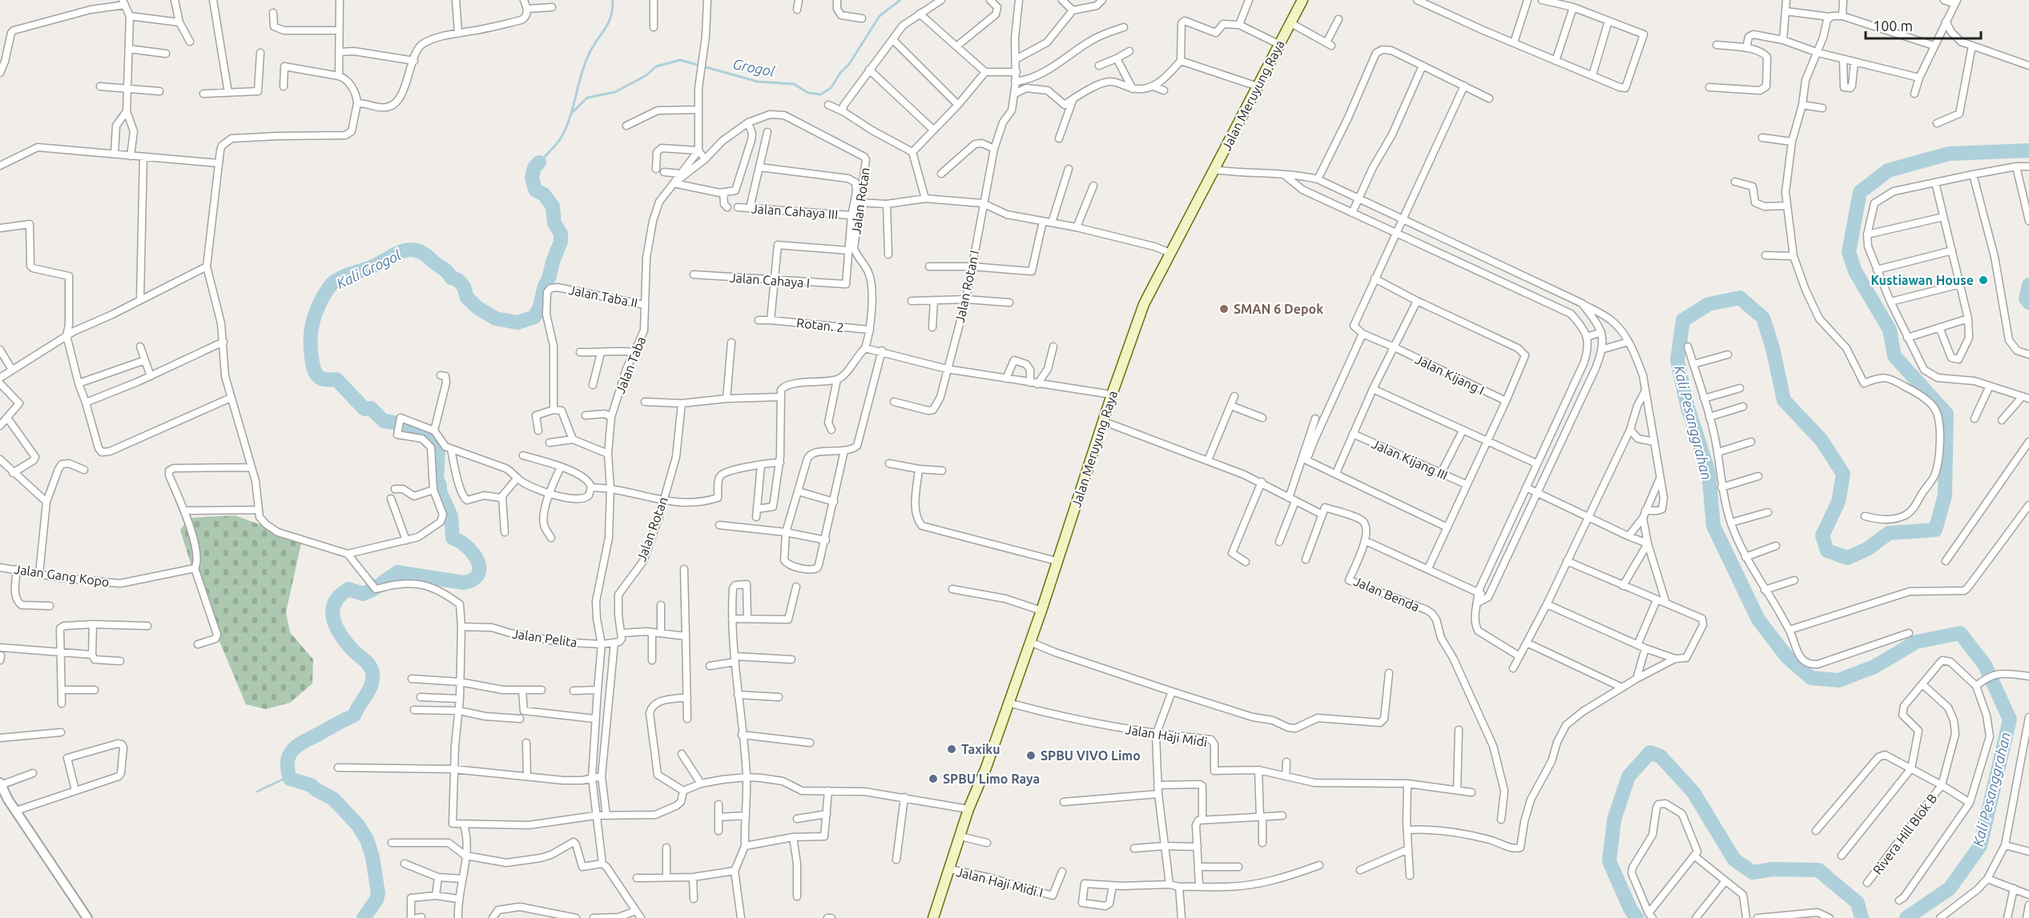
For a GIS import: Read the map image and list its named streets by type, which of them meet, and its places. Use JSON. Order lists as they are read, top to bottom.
{
  "streets": {
    "main road": ["Jalan Meruyung Raya"],
    "street": [
      "Jalan Rotan",
      "Jalan Cahaya III",
      "Jalan Cahaya I",
      "Jalan Rotan I",
      "Jalan Taba II",
      "Rotan. 2",
      "Jalan Taba",
      "Jalan Kijang I",
      "Jalan Kijang III",
      "Jalan Gang Kopo",
      "Jalan Benda",
      "Jalan Pelita",
      "Jalan Haji Midi",
      "Rivera Hill Blok B",
      "Jalan Haji Midi I"
    ]
  },
  "crossings": [
    ["Jalan Meruyung Raya", "Jalan Haji Midi"],
    ["Jalan Meruyung Raya", "Jalan Haji Midi I"],
    ["Jalan Rotan", "Jalan Taba II"],
    ["Jalan Rotan", "Rotan. 2"],
    ["Jalan Rotan", "Jalan Taba"],
    ["Jalan Taba II", "Jalan Taba"],
    ["Jalan Taba", "Jalan Pelita"]
  ],
  "water": ["Grogol", "Kali Grogol", "Kali Pesanggrahan"],
  "places": [
    "Kustiawan House",
    "SMAN 6 Depok",
    "Taxiku",
    "SPBU VIVO Limo",
    "SPBU Limo Raya"
  ],
  "scale_bar": "100 m"
}
